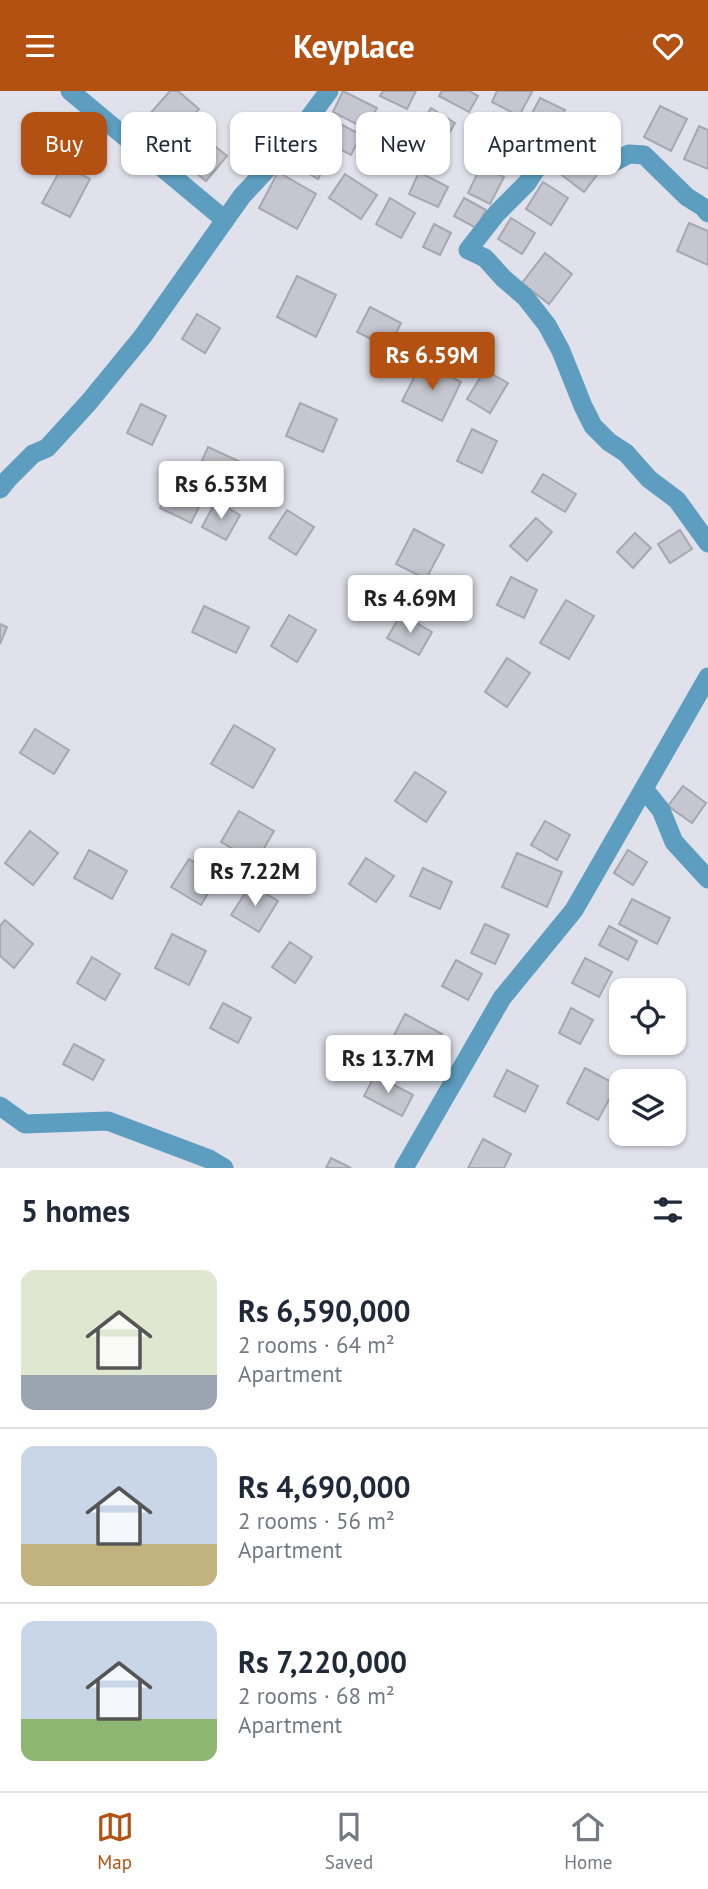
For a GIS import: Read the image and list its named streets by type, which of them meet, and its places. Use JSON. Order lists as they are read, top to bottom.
{
  "page": {
    "header": "Keyplace",
    "chip": [
      "Buy",
      "Rent",
      "Filters",
      "New",
      "Apartment"
    ],
    "price": [
      "Rs 6.59M",
      "Rs 6.53M",
      "Rs 4.69M",
      "Rs 7.22M",
      "Rs 13.7M"
    ],
    "heading": "5 homes",
    "list": [
      {
        "name": "Rs 6,590,000",
        "note": "2 rooms · 64 m² · Apartment"
      },
      {
        "name": "Rs 4,690,000",
        "note": "2 rooms · 56 m² · Apartment"
      },
      {
        "name": "Rs 7,220,000",
        "note": "2 rooms · 68 m² · Apartment"
      }
    ],
    "tabs": ["Map", "Saved", "Home"]
  }
}
